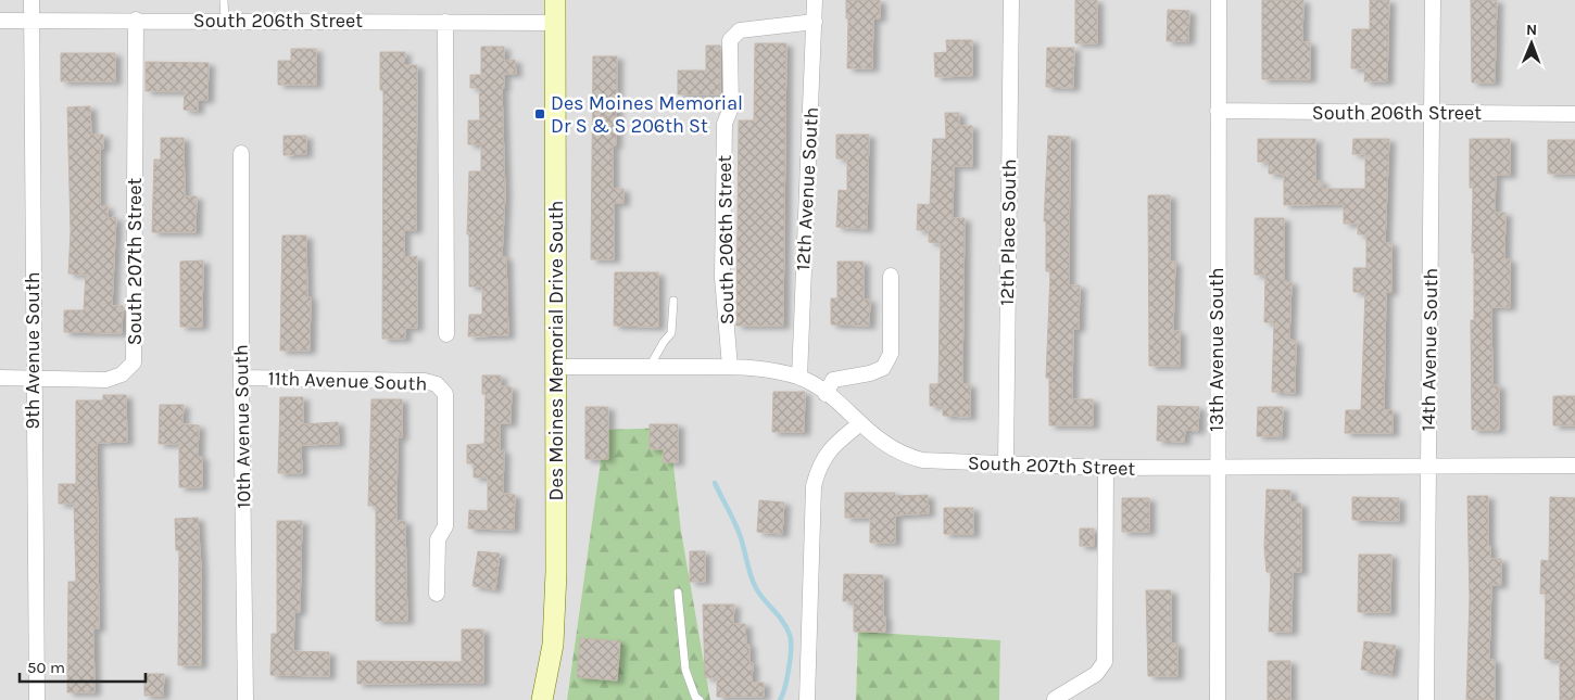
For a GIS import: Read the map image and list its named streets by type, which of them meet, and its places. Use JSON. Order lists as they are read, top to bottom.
{
  "streets": {
    "main road": ["Des Moines Memorial Drive South"],
    "street": [
      "South 206th Street",
      "12th Avenue South",
      "12th Place South",
      "South 207th Street",
      "13th Avenue South",
      "14th Avenue South",
      "9th Avenue South",
      "11th Avenue South",
      "10th Avenue South"
    ]
  },
  "crossings": [
    ["South 206th Street", "12th Avenue South"],
    ["South 206th Street", "South 207th Street"],
    ["South 206th Street", "13th Avenue South"],
    ["South 206th Street", "14th Avenue South"],
    ["South 206th Street", "9th Avenue South"],
    ["South 206th Street", "Des Moines Memorial Drive South"],
    ["12th Avenue South", "South 207th Street"],
    ["12th Place South", "South 207th Street"],
    ["South 207th Street", "13th Avenue South"],
    ["South 207th Street", "14th Avenue South"],
    ["South 207th Street", "9th Avenue South"],
    ["South 207th Street", "Des Moines Memorial Drive South"],
    ["11th Avenue South", "10th Avenue South"]
  ],
  "places": {
    "transit": ["Des Moines Memorial Dr S & S 206th St"]
  },
  "scale_bar": "50 m",
  "north": "top"
}
